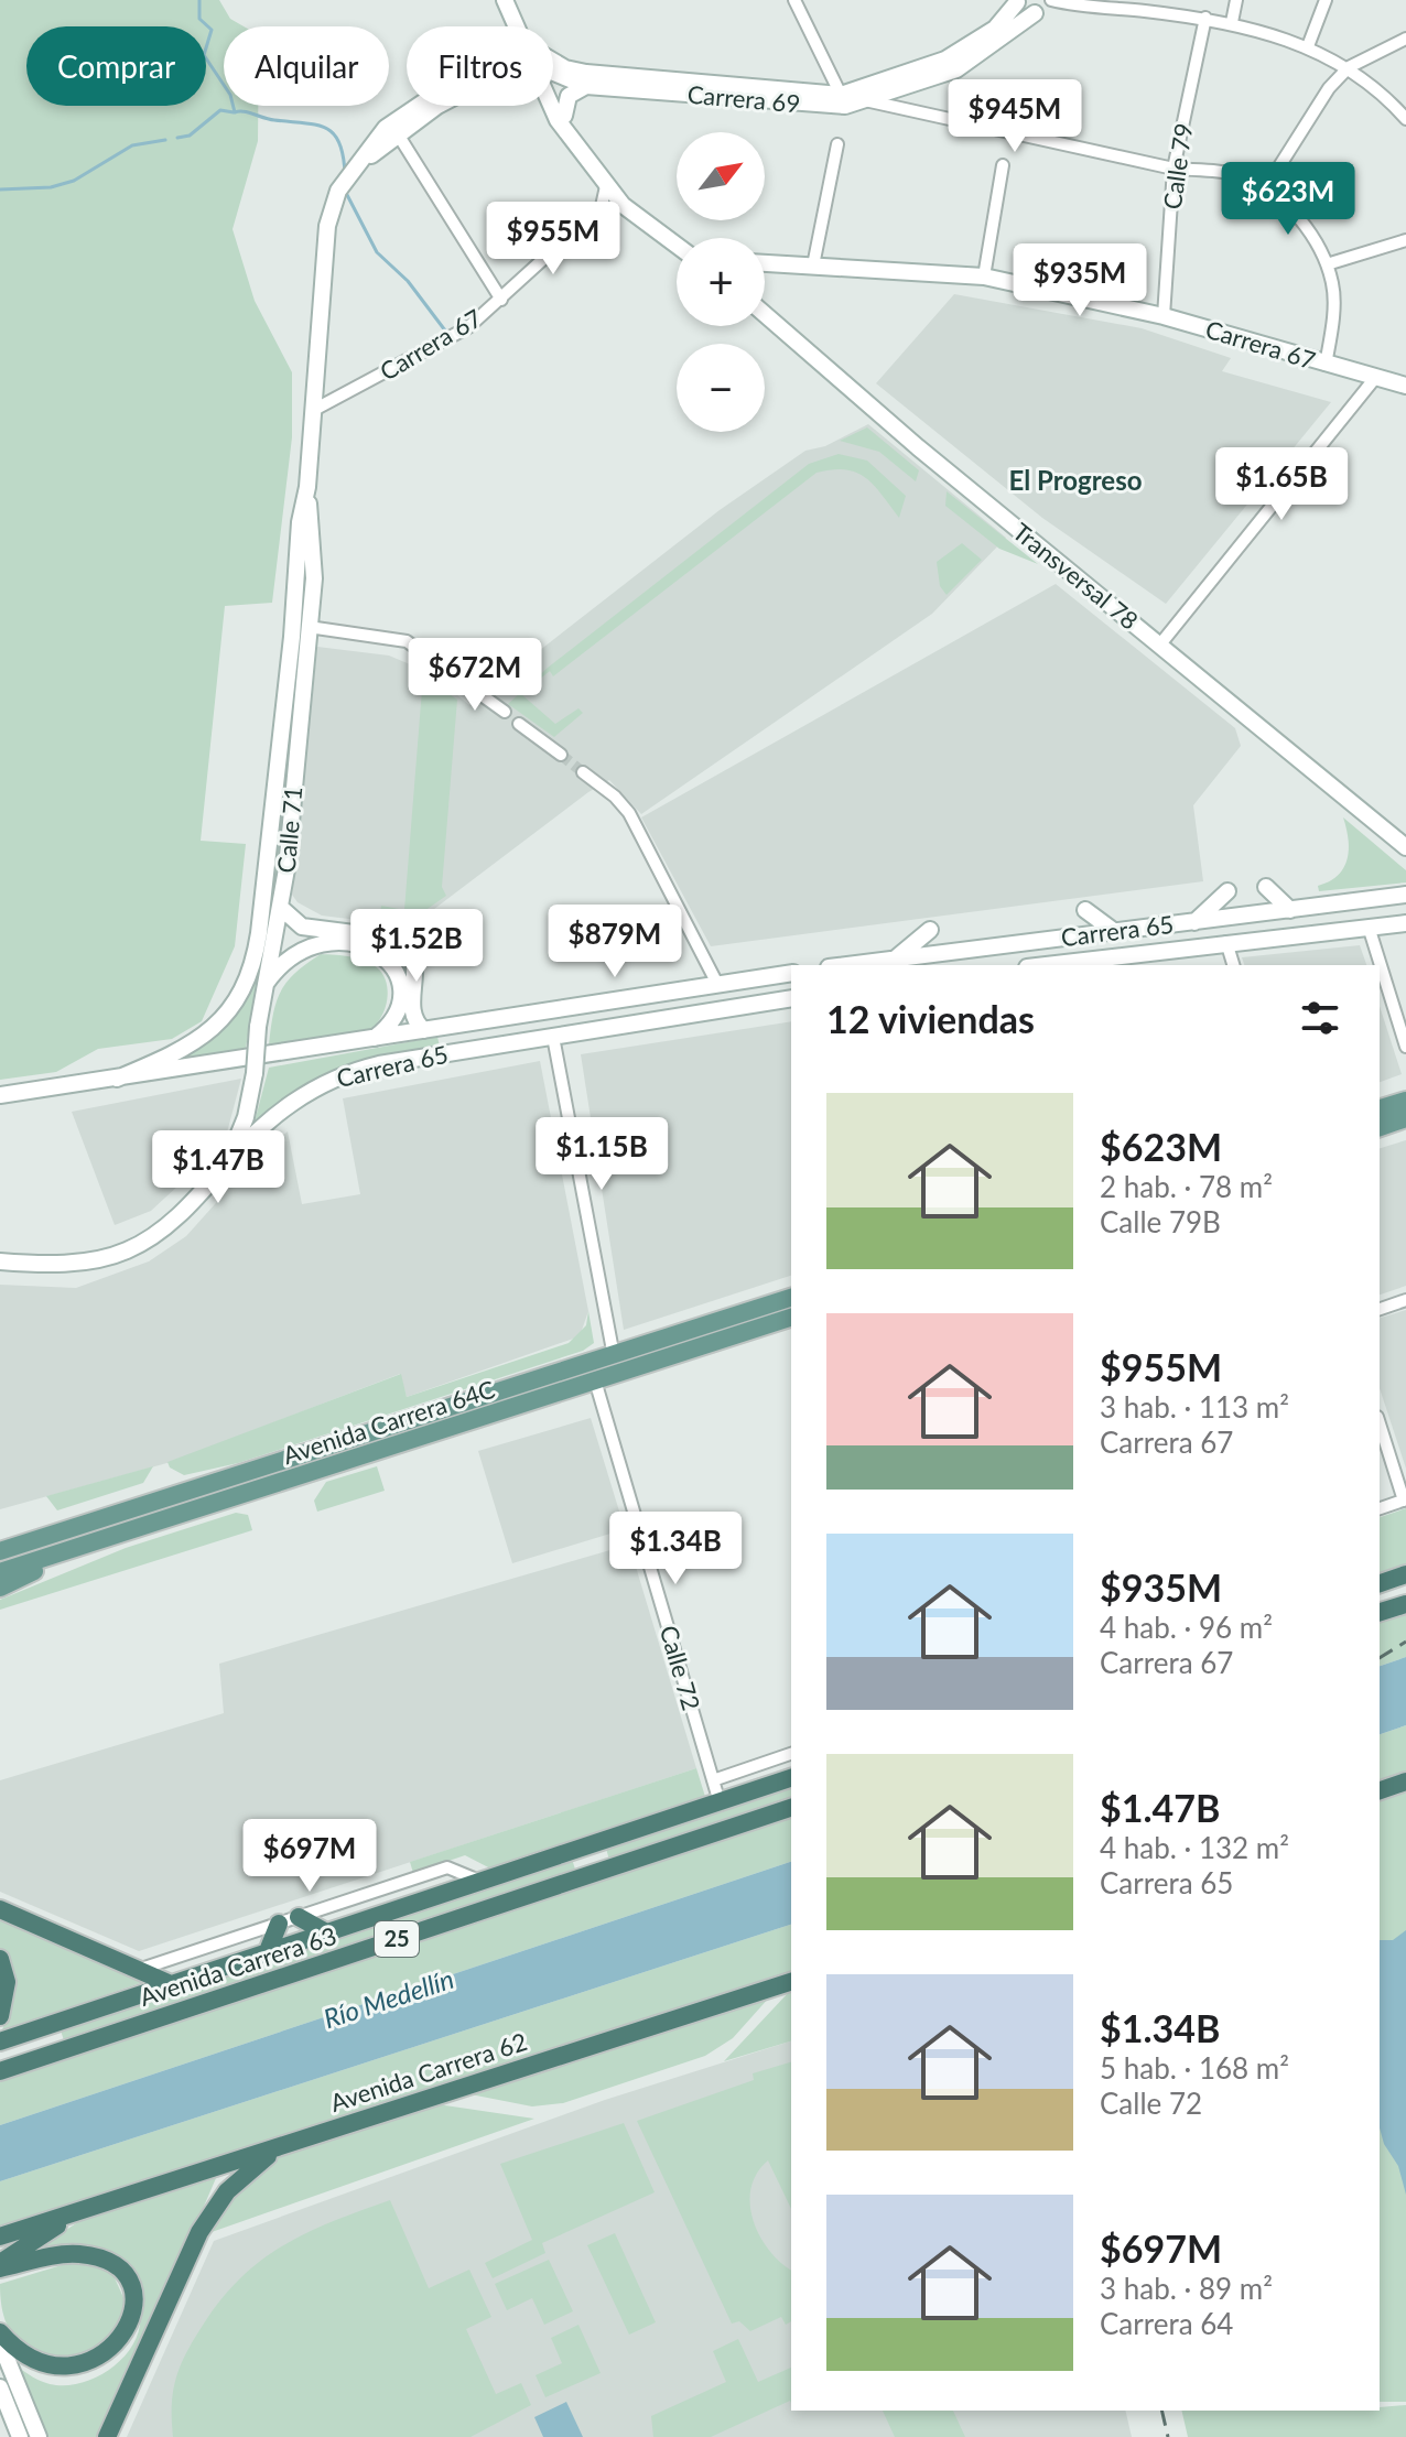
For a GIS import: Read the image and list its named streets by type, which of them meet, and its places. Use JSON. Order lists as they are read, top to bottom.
{
  "streets": {
    "highway": ["25", "Avenida Carrera 63", "Avenida Carrera 62"],
    "main road": [
      "Carrera 69",
      "Carrera 67",
      "Transversal 78",
      "Calle 71",
      "Carrera 65",
      "Avenida Carrera 64C"
    ],
    "street": ["Calle 79", "Calle 72"]
  },
  "crossings": [
    ["Calle 79", "Carrera 67"],
    ["Carrera 67", "Calle 71"],
    ["Calle 71", "Carrera 65"],
    ["Avenida Carrera 64C", "Calle 72"],
    ["Calle 72", "Avenida Carrera 63"]
  ],
  "districts": ["El Progreso"],
  "water": ["Río Medellín"],
  "north": "top right",
  "page": {
    "chip": ["Comprar", "Alquilar", "Filtros"],
    "price": [
      "$945M",
      "$623M",
      "$955M",
      "$935M",
      "$1.65B",
      "$672M",
      "$879M",
      "$1.52B",
      "$1.15B",
      "$1.47B",
      "$1.34B",
      "$697M"
    ],
    "map_buttons": ["+", "−"],
    "heading": "12 viviendas",
    "list": [
      {
        "name": "$623M",
        "note": "2 hab. · 78 m² · Calle 79B"
      },
      {
        "name": "$955M",
        "note": "3 hab. · 113 m² · Carrera 67"
      },
      {
        "name": "$935M",
        "note": "4 hab. · 96 m² · Carrera 67"
      },
      {
        "name": "$1.47B",
        "note": "4 hab. · 132 m² · Carrera 65"
      },
      {
        "name": "$1.34B",
        "note": "5 hab. · 168 m² · Calle 72"
      },
      {
        "name": "$697M",
        "note": "3 hab. · 89 m² · Carrera 64"
      }
    ]
  }
}
